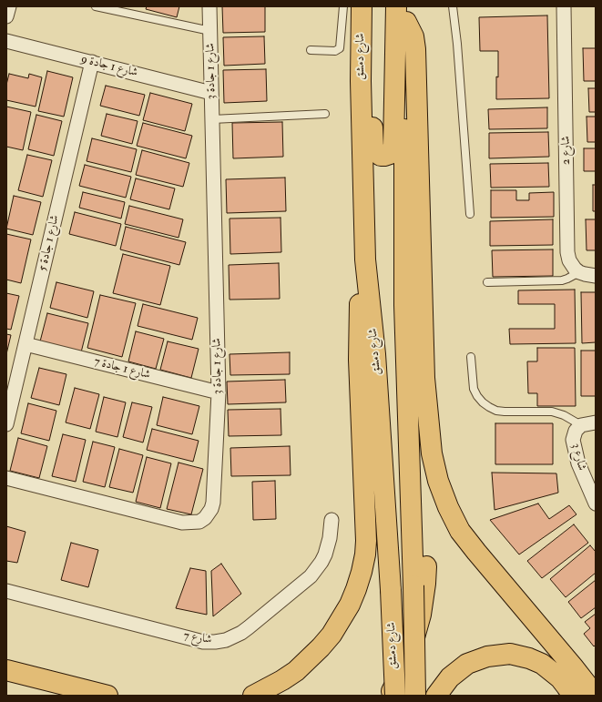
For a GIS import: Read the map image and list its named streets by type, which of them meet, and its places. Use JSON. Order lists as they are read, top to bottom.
{
  "streets": {
    "main road": ["شارع دمشق"],
    "street": [
      "شارع 1 جادة 9",
      "شارع 1 جادة 3",
      "شارع 2",
      "شارع 1 جادة 5",
      "شارع 1 جادة 7",
      "شارع 3",
      "شارع 7"
    ]
  },
  "crossings": [
    ["شارع 1 جادة 9", "شارع 1 جادة 3"],
    ["شارع 1 جادة 9", "شارع 1 جادة 5"],
    ["شارع 1 جادة 3", "شارع 1 جادة 7"],
    ["شارع 1 جادة 5", "شارع 1 جادة 7"]
  ]
}
